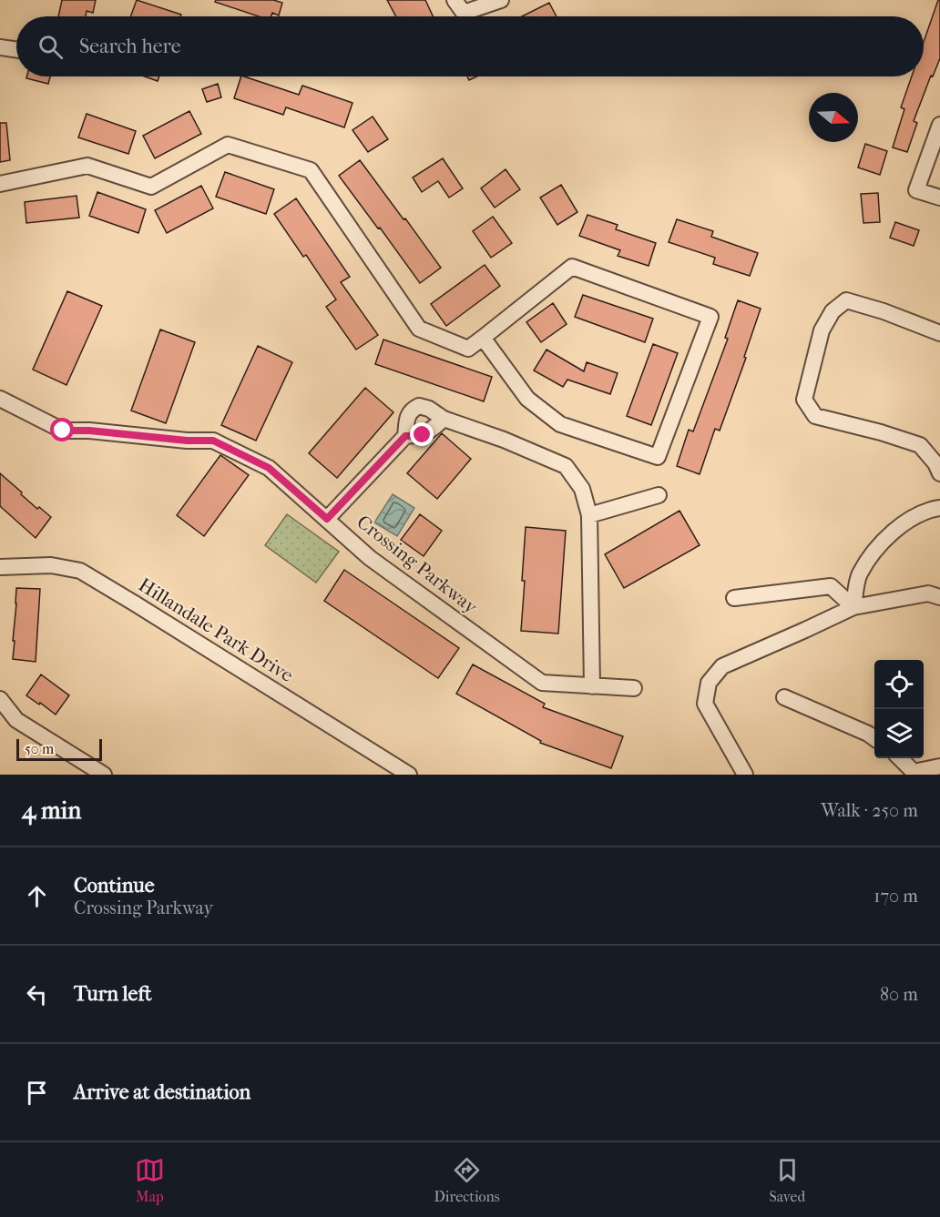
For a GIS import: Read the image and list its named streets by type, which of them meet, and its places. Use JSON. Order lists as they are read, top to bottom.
{
  "streets": {
    "street": ["Crossing Parkway", "Hillandale Park Drive"]
  },
  "scale_bar": "50 m",
  "north": "right",
  "page": {
    "search": "Search here",
    "scale": "50 m",
    "heading": ["4 min", "Walk · 250 m"],
    "list": [
      ["Continue", "Crossing Parkway", "170 m"],
      ["Turn left", "80 m"],
      "Arrive at destination"
    ],
    "nav": ["Map", "Directions", "Saved"]
  }
}
